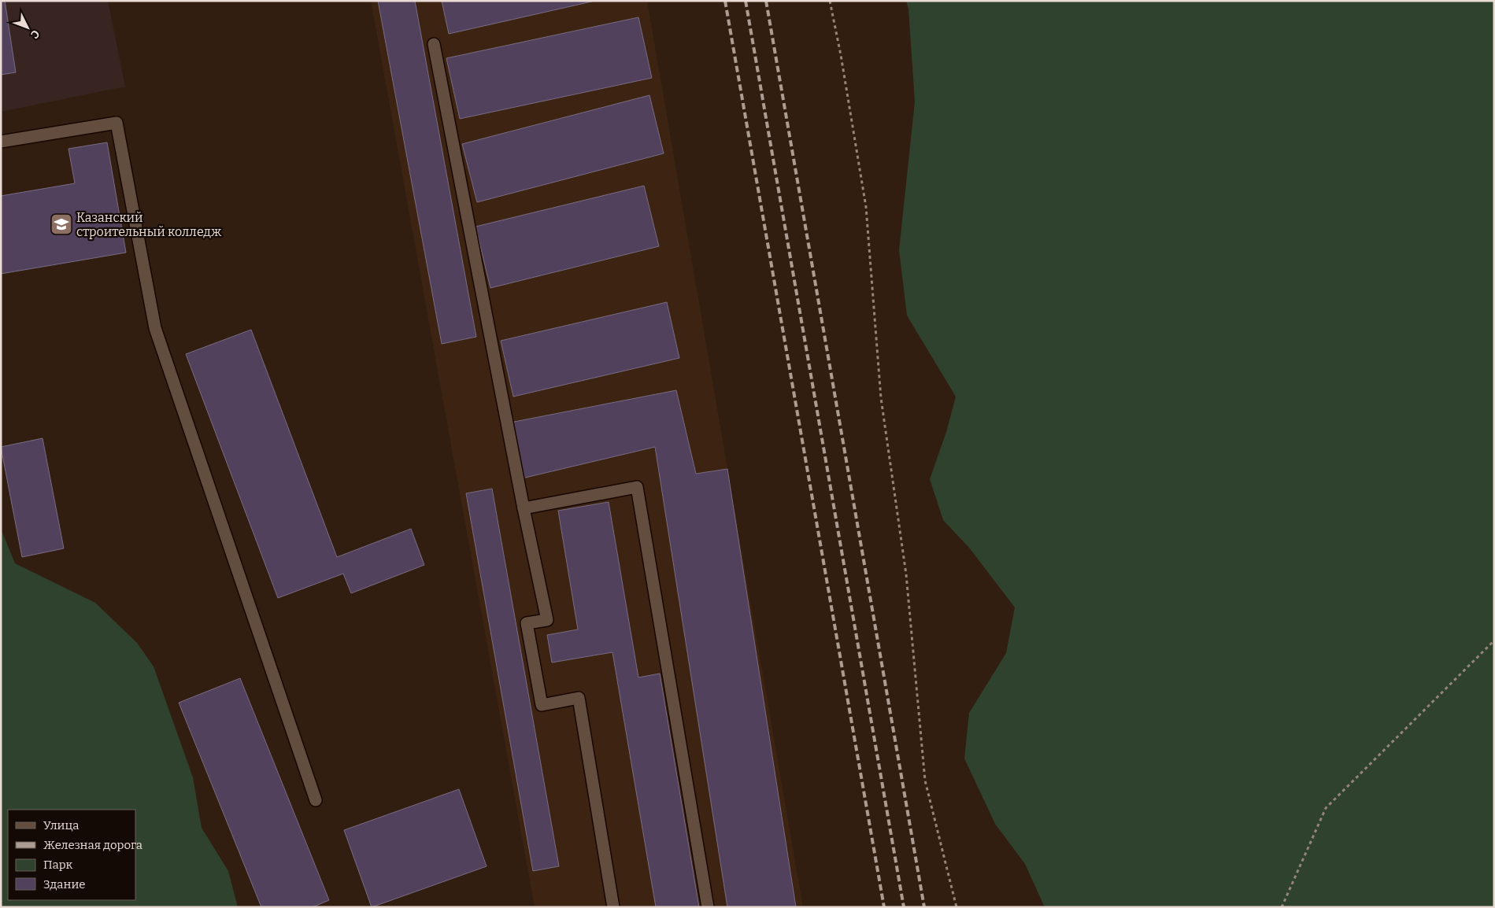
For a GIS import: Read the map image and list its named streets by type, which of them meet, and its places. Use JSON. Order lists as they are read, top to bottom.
{
  "places": {
    "school or university": ["Казанский строительный колледж"]
  },
  "legend": [
    "Улица",
    "Железная дорога",
    "Парк",
    "Здание"
  ],
  "north": "bottom right"
}
